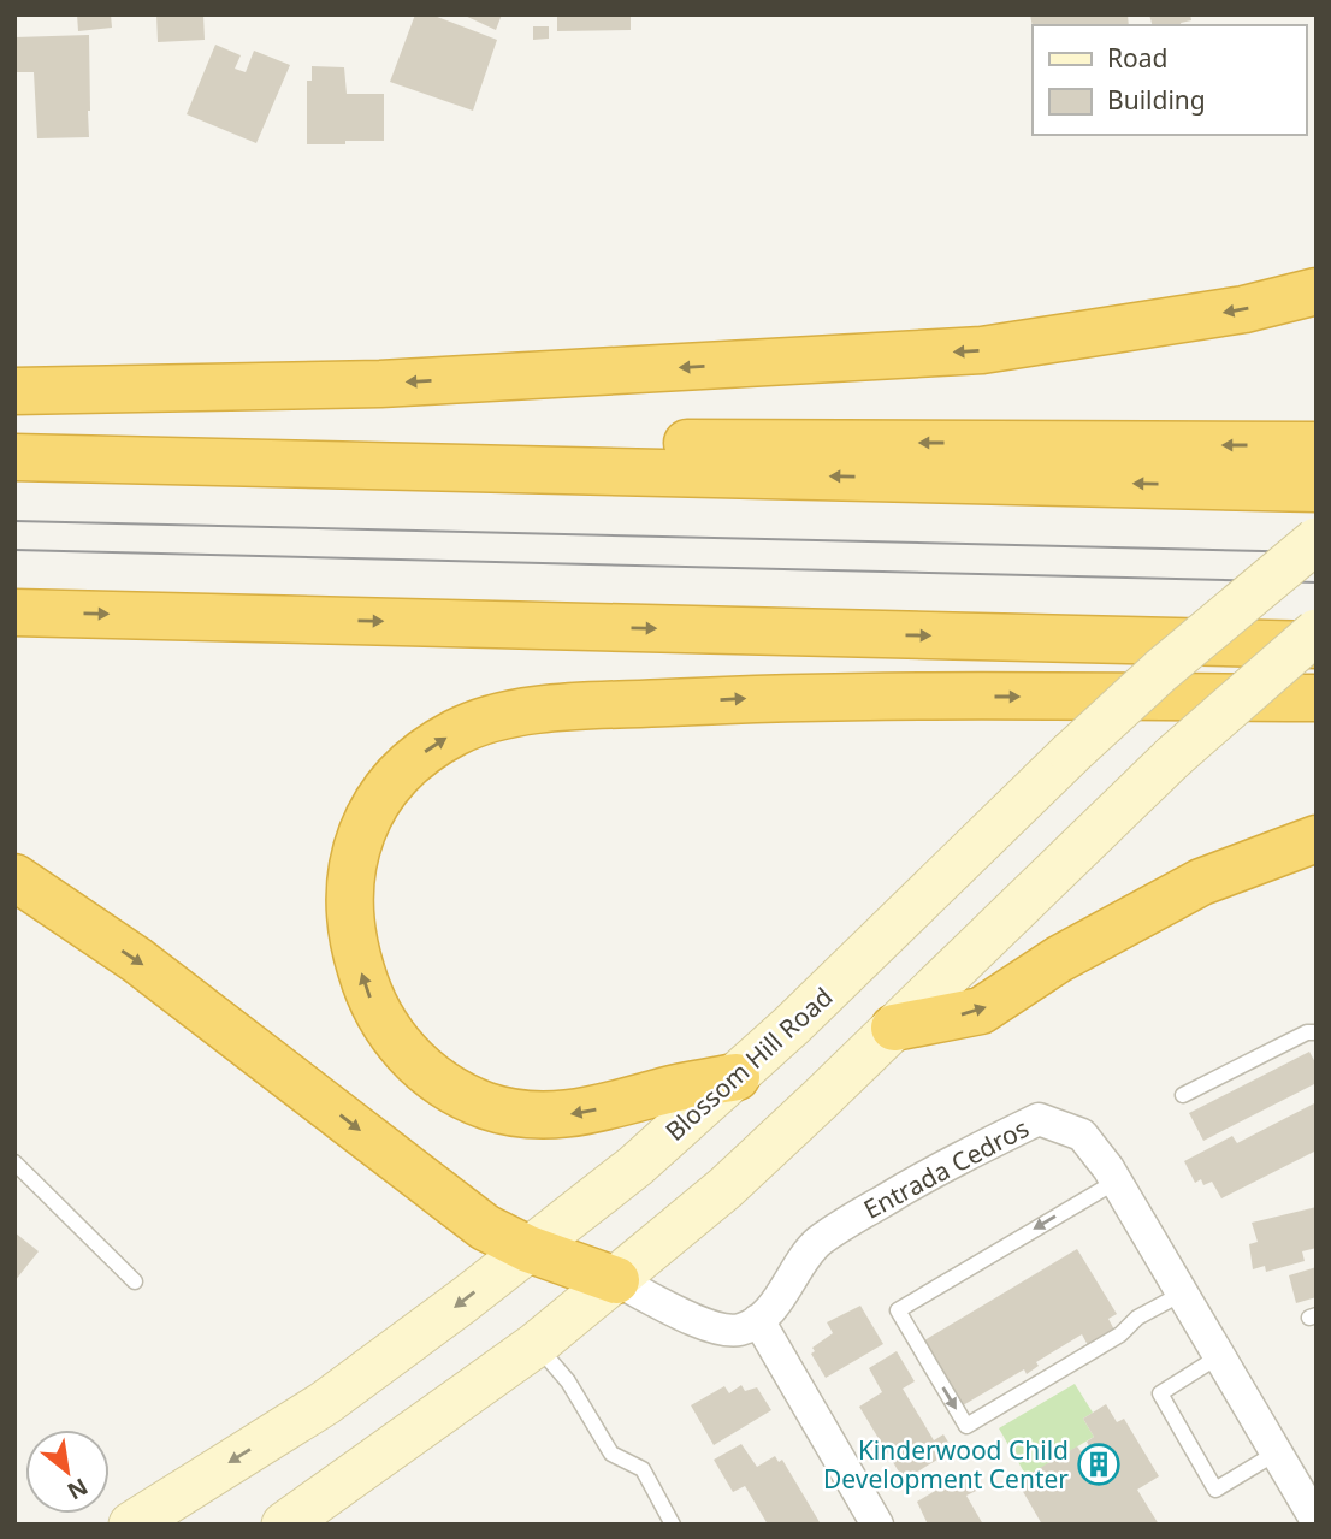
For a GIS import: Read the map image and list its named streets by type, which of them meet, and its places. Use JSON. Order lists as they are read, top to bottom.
{
  "streets": {
    "main road": ["Blossom Hill Road"],
    "street": ["Entrada Cedros"]
  },
  "places": {
    "building": ["Kinderwood Child Development Center"]
  },
  "legend": ["Road", "Building"],
  "north": "bottom right"
}
